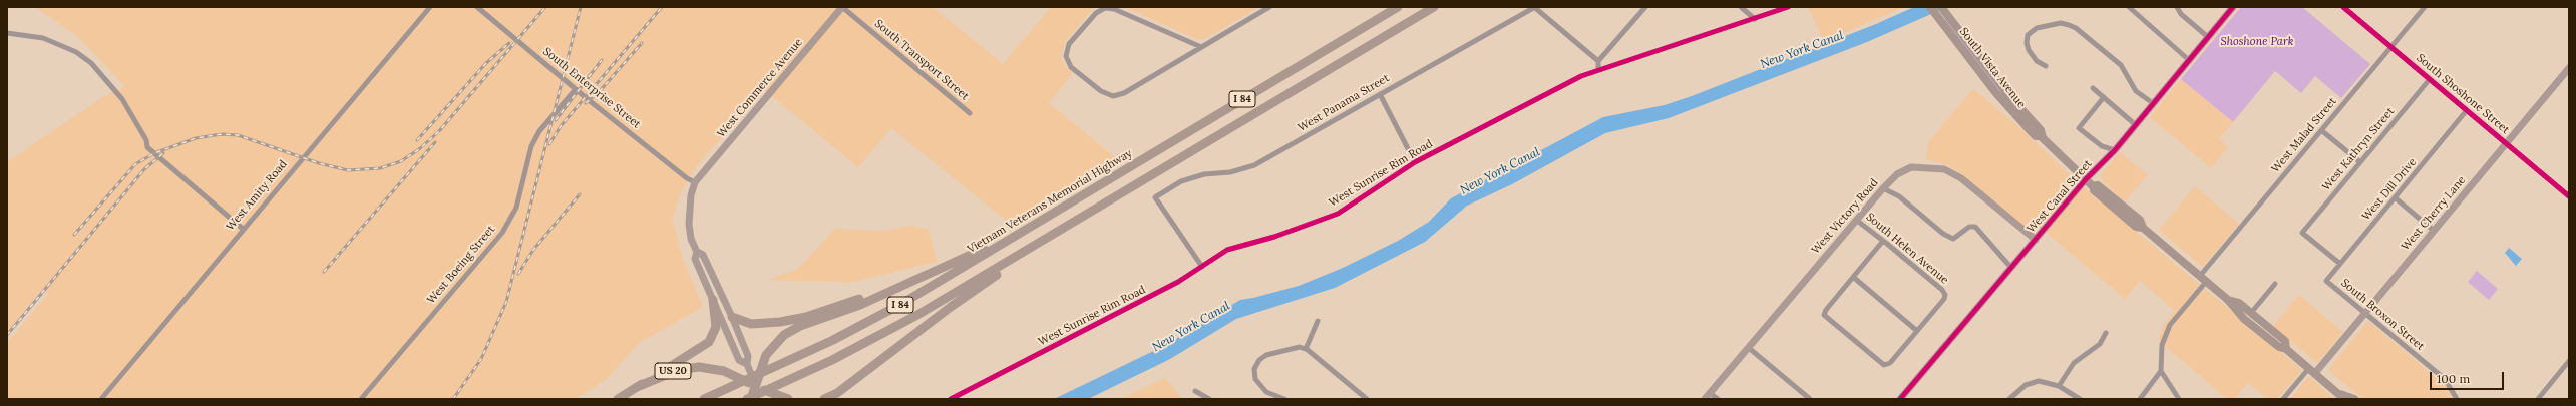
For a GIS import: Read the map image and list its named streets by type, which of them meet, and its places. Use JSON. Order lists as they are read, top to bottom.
{
  "streets": {
    "highway": ["I 84", "Vietnam Veterans Memorial Highway", "US 20"],
    "main road": ["South Vista Avenue"],
    "street": [
      "South Transport Street",
      "South Enterprise Street",
      "West Commerce Avenue",
      "South Shoshone Street",
      "West Panama Street",
      "West Malad Street",
      "West Kathryn Street",
      "West Sunrise Rim Road",
      "West Dill Drive",
      "West Amity Road",
      "West Canal Street",
      "West Cherry Lane",
      "West Victory Road",
      "South Helen Avenue",
      "West Boeing Street",
      "South Broxon Street"
    ]
  },
  "crossings": [
    ["South Transport Street", "West Commerce Avenue"],
    ["South Vista Avenue", "West Malad Street"],
    ["South Vista Avenue", "West Canal Street"],
    ["South Vista Avenue", "West Cherry Lane"],
    ["South Enterprise Street", "West Commerce Avenue"],
    ["South Enterprise Street", "West Boeing Street"],
    ["South Shoshone Street", "West Malad Street"],
    ["South Shoshone Street", "West Kathryn Street"],
    ["South Shoshone Street", "West Dill Drive"],
    ["South Shoshone Street", "West Cherry Lane"],
    ["West Panama Street", "West Sunrise Rim Road"],
    ["West Kathryn Street", "South Broxon Street"],
    ["West Dill Drive", "South Broxon Street"],
    ["West Canal Street", "West Victory Road"],
    ["West Cherry Lane", "South Broxon Street"],
    ["West Victory Road", "South Helen Avenue"]
  ],
  "water": ["New York Canal"],
  "parks": ["Shoshone Park"],
  "scale_bar": "100 m"
}
